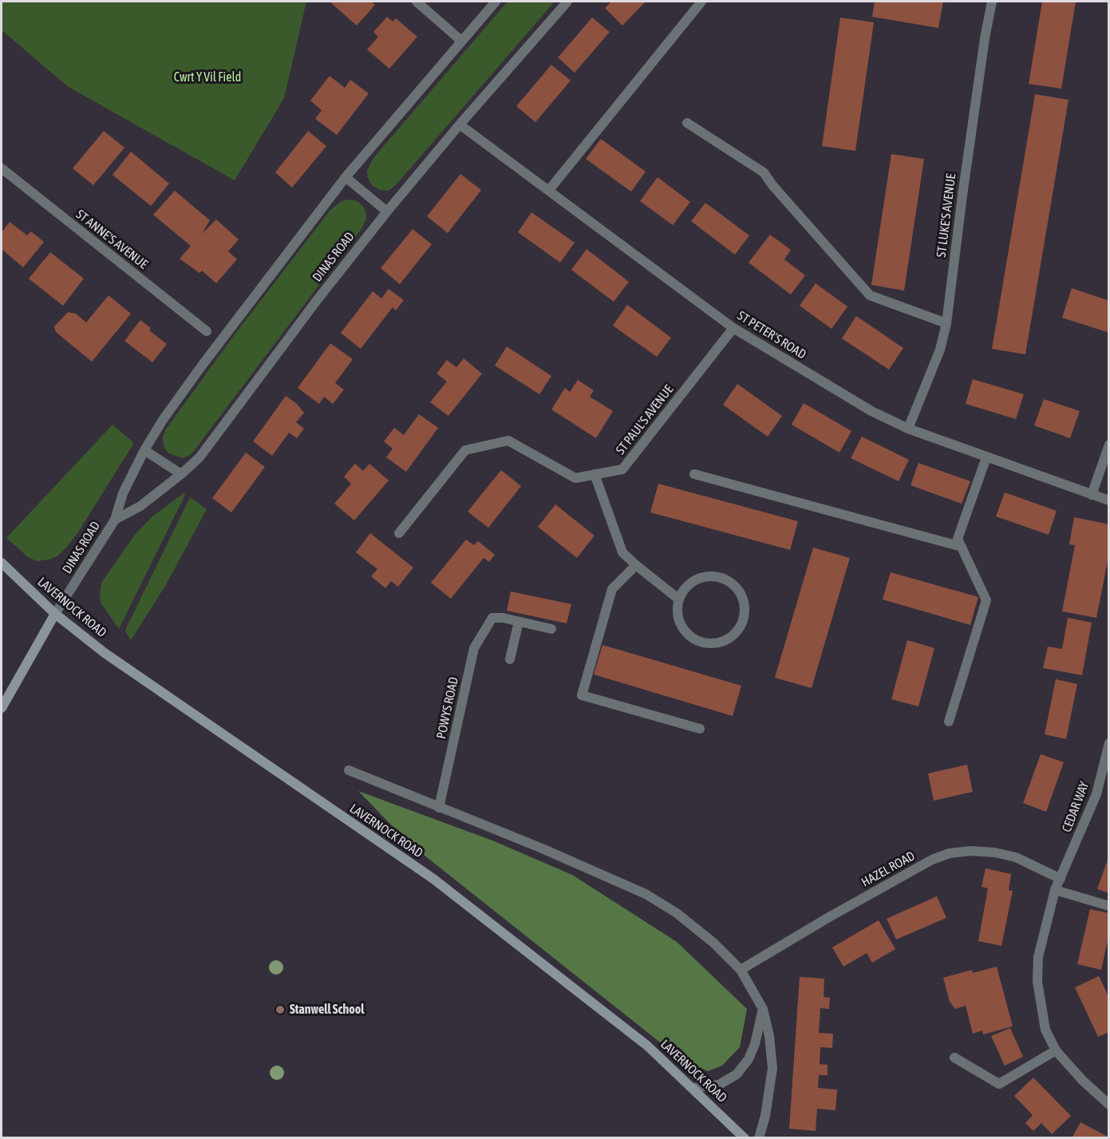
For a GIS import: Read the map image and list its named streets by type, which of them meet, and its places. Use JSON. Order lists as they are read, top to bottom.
{
  "streets": {
    "main road": ["LAVERNOCK ROAD"],
    "street": [
      "ST LUKE'S AVENUE",
      "ST ANNE'S AVENUE",
      "DINAS ROAD",
      "ST PETER'S ROAD",
      "ST PAUL'S AVENUE",
      "POWYS ROAD",
      "CEDAR WAY",
      "HAZEL ROAD"
    ]
  },
  "crossings": [
    ["ST LUKE'S AVENUE", "ST PETER'S ROAD"],
    ["DINAS ROAD", "ST PETER'S ROAD"],
    ["DINAS ROAD", "LAVERNOCK ROAD"],
    ["ST PETER'S ROAD", "ST PAUL'S AVENUE"],
    ["CEDAR WAY", "HAZEL ROAD"]
  ],
  "parks": ["Cwrt Y Vil Field"],
  "places": ["Stanwell School"]
}
